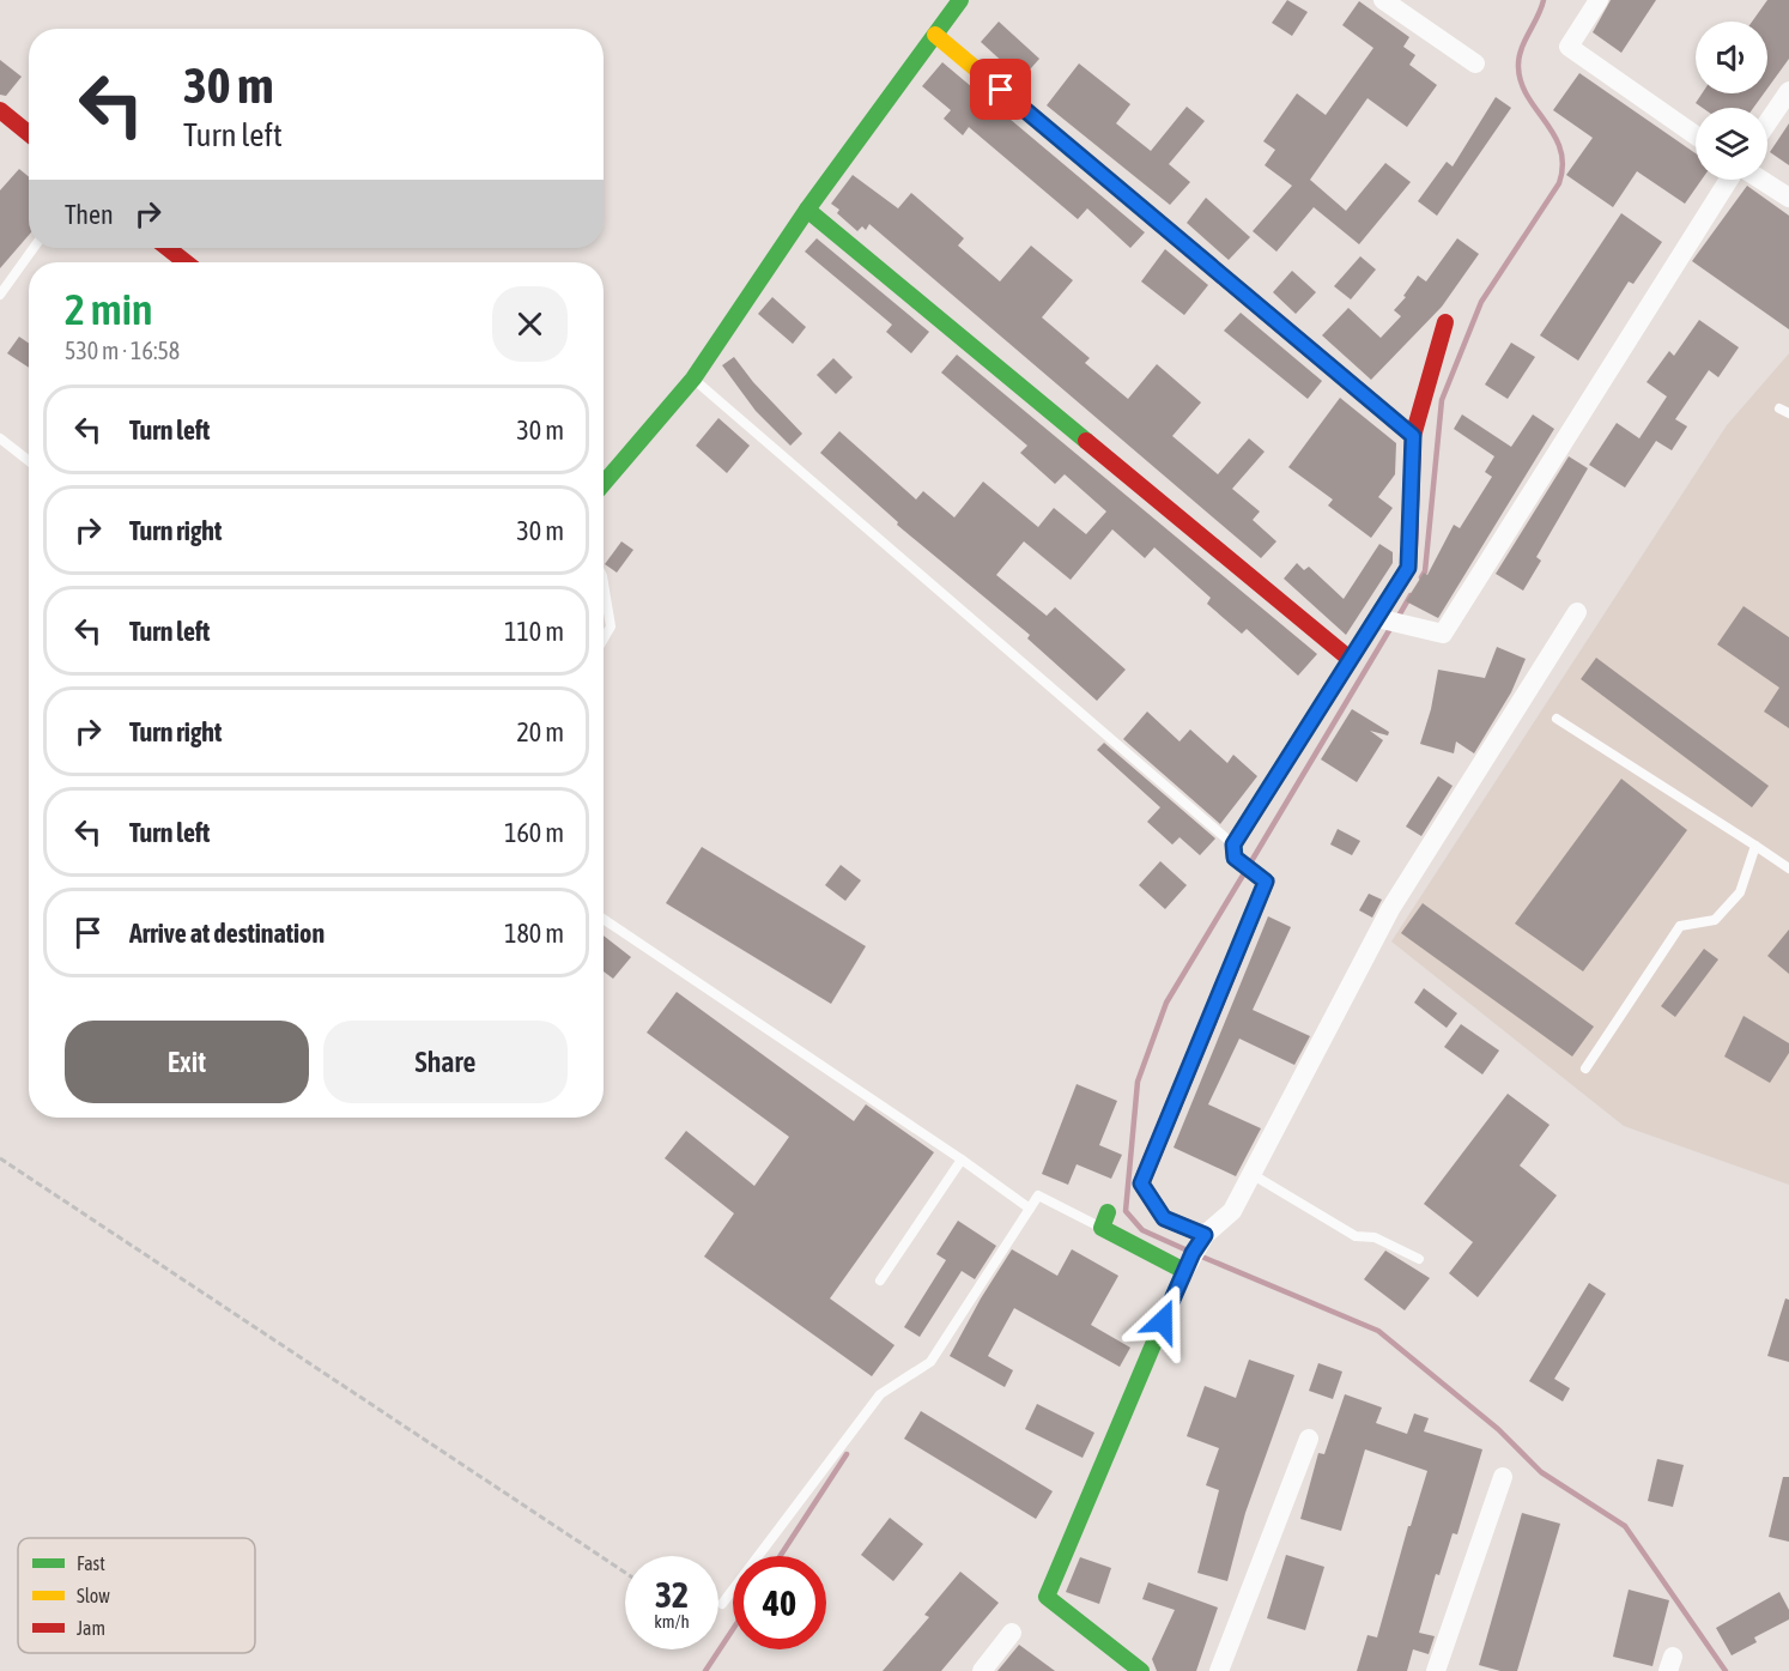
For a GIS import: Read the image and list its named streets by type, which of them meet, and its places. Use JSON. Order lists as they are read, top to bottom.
{
  "legend": ["Fast", "Slow", "Jam"],
  "page": {
    "turn": ["30 m", "Turn left"],
    "then": "Then",
    "heading": ["2 min", "530 m · 16:58"],
    "list": [
      {
        "name": "Turn left",
        "value": "30 m"
      },
      {
        "name": "Turn right",
        "value": "30 m"
      },
      {
        "name": "Turn left",
        "value": "110 m"
      },
      {
        "name": "Turn right",
        "value": "20 m"
      },
      {
        "name": "Turn left",
        "value": "160 m"
      },
      {
        "name": "Arrive at destination",
        "value": "180 m"
      }
    ],
    "buttons": ["Exit", "Share"],
    "speed": "32 km/h",
    "limit": "40"
  }
}
